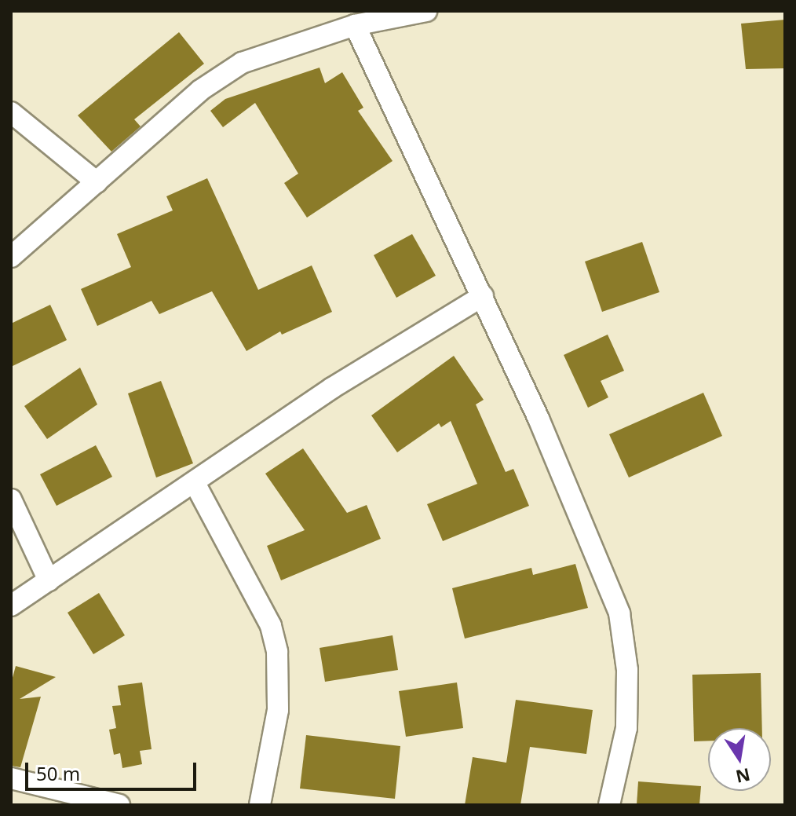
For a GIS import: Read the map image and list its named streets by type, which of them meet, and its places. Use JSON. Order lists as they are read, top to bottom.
{
  "scale_bar": "50 m",
  "north": "bottom"
}
